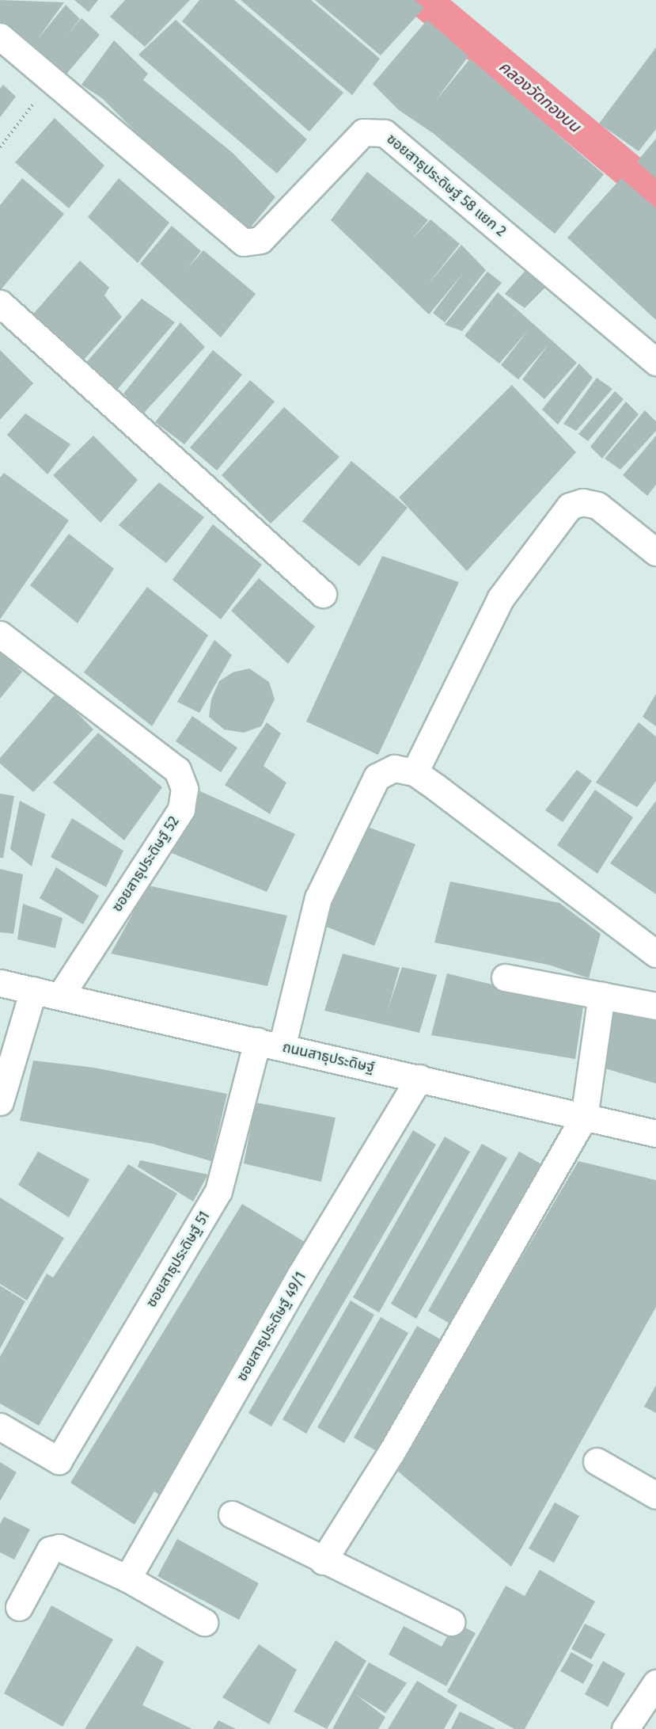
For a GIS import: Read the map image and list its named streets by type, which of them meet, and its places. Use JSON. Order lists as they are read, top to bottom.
{
  "streets": {
    "street": [
      "ซอยสาธุประดิษฐ์ 58 แยก 2",
      "ซอยสาธุประดิษฐ์ 52",
      "ถนนสาธุประดิษฐ์",
      "ซอยสาธุประดิษฐ์ 51",
      "ซอยสาธุประดิษฐ์ 49/1"
    ]
  },
  "crossings": [
    ["ซอยสาธุประดิษฐ์ 52", "ถนนสาธุประดิษฐ์"],
    ["ถนนสาธุประดิษฐ์", "ซอยสาธุประดิษฐ์ 51"],
    ["ถนนสาธุประดิษฐ์", "ซอยสาธุประดิษฐ์ 49/1"]
  ],
  "water": ["คลองวัดทองบน"]
}
